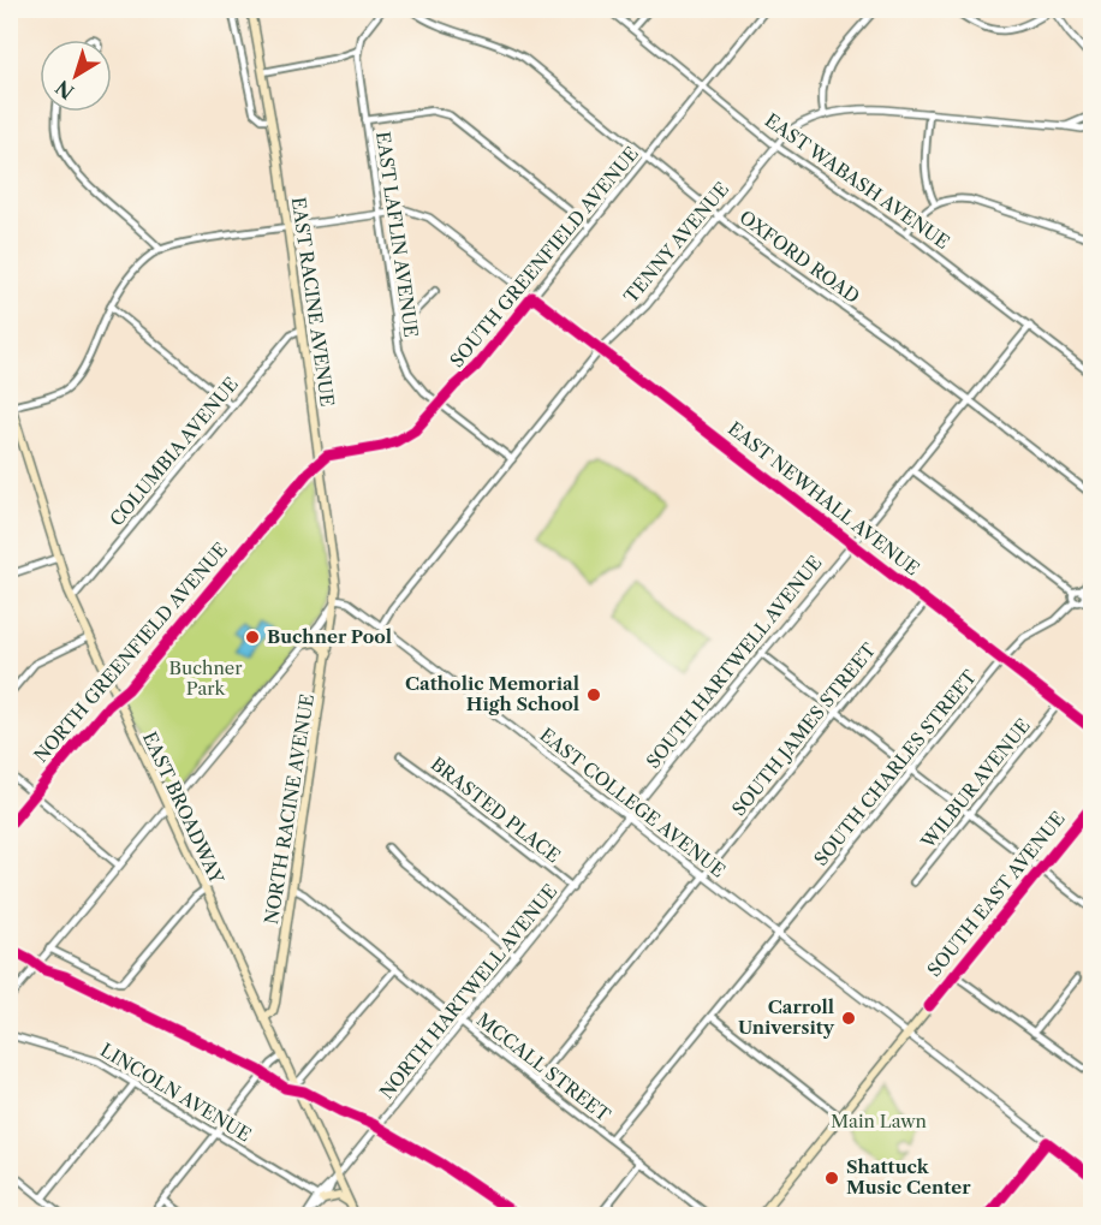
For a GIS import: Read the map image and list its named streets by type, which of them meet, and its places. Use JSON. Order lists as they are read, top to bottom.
{
  "streets": {
    "main road": [
      "EAST RACINE AVENUE",
      "EAST BROADWAY",
      "NORTH RACINE AVENUE",
      "SOUTH EAST AVENUE"
    ],
    "street": [
      "EAST WABASH AVENUE",
      "EAST LAFLIN AVENUE",
      "TENNY AVENUE",
      "SOUTH GREENFIELD AVENUE",
      "OXFORD ROAD",
      "COLUMBIA AVENUE",
      "EAST NEWHALL AVENUE",
      "NORTH GREENFIELD AVENUE",
      "SOUTH HARTWELL AVENUE",
      "SOUTH JAMES STREET",
      "SOUTH CHARLES STREET",
      "WILBUR AVENUE",
      "EAST COLLEGE AVENUE",
      "BRASTED PLACE",
      "NORTH HARTWELL AVENUE",
      "MCCALL STREET",
      "LINCOLN AVENUE"
    ]
  },
  "crossings": [
    ["EAST WABASH AVENUE", "TENNY AVENUE"],
    ["EAST WABASH AVENUE", "SOUTH GREENFIELD AVENUE"],
    ["EAST WABASH AVENUE", "SOUTH HARTWELL AVENUE"],
    ["EAST LAFLIN AVENUE", "TENNY AVENUE"],
    ["EAST LAFLIN AVENUE", "SOUTH GREENFIELD AVENUE"],
    ["EAST LAFLIN AVENUE", "EAST NEWHALL AVENUE"],
    ["TENNY AVENUE", "OXFORD ROAD"],
    ["TENNY AVENUE", "EAST NEWHALL AVENUE"],
    ["TENNY AVENUE", "EAST COLLEGE AVENUE"],
    ["SOUTH GREENFIELD AVENUE", "OXFORD ROAD"],
    ["SOUTH GREENFIELD AVENUE", "EAST RACINE AVENUE"],
    ["SOUTH GREENFIELD AVENUE", "EAST NEWHALL AVENUE"],
    ["SOUTH GREENFIELD AVENUE", "NORTH GREENFIELD AVENUE"],
    ["OXFORD ROAD", "SOUTH HARTWELL AVENUE"],
    ["EAST RACINE AVENUE", "COLUMBIA AVENUE"],
    ["EAST RACINE AVENUE", "EAST NEWHALL AVENUE"],
    ["EAST RACINE AVENUE", "NORTH GREENFIELD AVENUE"],
    ["EAST RACINE AVENUE", "EAST COLLEGE AVENUE"],
    ["EAST RACINE AVENUE", "NORTH RACINE AVENUE"],
    ["COLUMBIA AVENUE", "EAST BROADWAY"],
    ["EAST NEWHALL AVENUE", "SOUTH HARTWELL AVENUE"],
    ["EAST NEWHALL AVENUE", "SOUTH JAMES STREET"],
    ["EAST NEWHALL AVENUE", "SOUTH CHARLES STREET"],
    ["EAST NEWHALL AVENUE", "WILBUR AVENUE"],
    ["NORTH GREENFIELD AVENUE", "EAST BROADWAY"],
    ["SOUTH HARTWELL AVENUE", "EAST COLLEGE AVENUE"],
    ["SOUTH HARTWELL AVENUE", "NORTH HARTWELL AVENUE"],
    ["SOUTH JAMES STREET", "EAST COLLEGE AVENUE"],
    ["SOUTH JAMES STREET", "MCCALL STREET"],
    ["SOUTH CHARLES STREET", "EAST COLLEGE AVENUE"],
    ["SOUTH CHARLES STREET", "MCCALL STREET"],
    ["EAST COLLEGE AVENUE", "NORTH RACINE AVENUE"],
    ["EAST COLLEGE AVENUE", "SOUTH EAST AVENUE"],
    ["EAST COLLEGE AVENUE", "NORTH HARTWELL AVENUE"],
    ["EAST BROADWAY", "NORTH RACINE AVENUE"],
    ["EAST BROADWAY", "NORTH HARTWELL AVENUE"],
    ["NORTH RACINE AVENUE", "MCCALL STREET"],
    ["BRASTED PLACE", "NORTH HARTWELL AVENUE"],
    ["NORTH HARTWELL AVENUE", "MCCALL STREET"],
    ["NORTH HARTWELL AVENUE", "LINCOLN AVENUE"]
  ],
  "parks": ["Buchner Park", "Main Lawn"],
  "places": [
    "Buchner Pool",
    "Catholic Memorial High School",
    "Carroll University",
    "Shattuck Music Center"
  ],
  "north": "bottom left"
}
